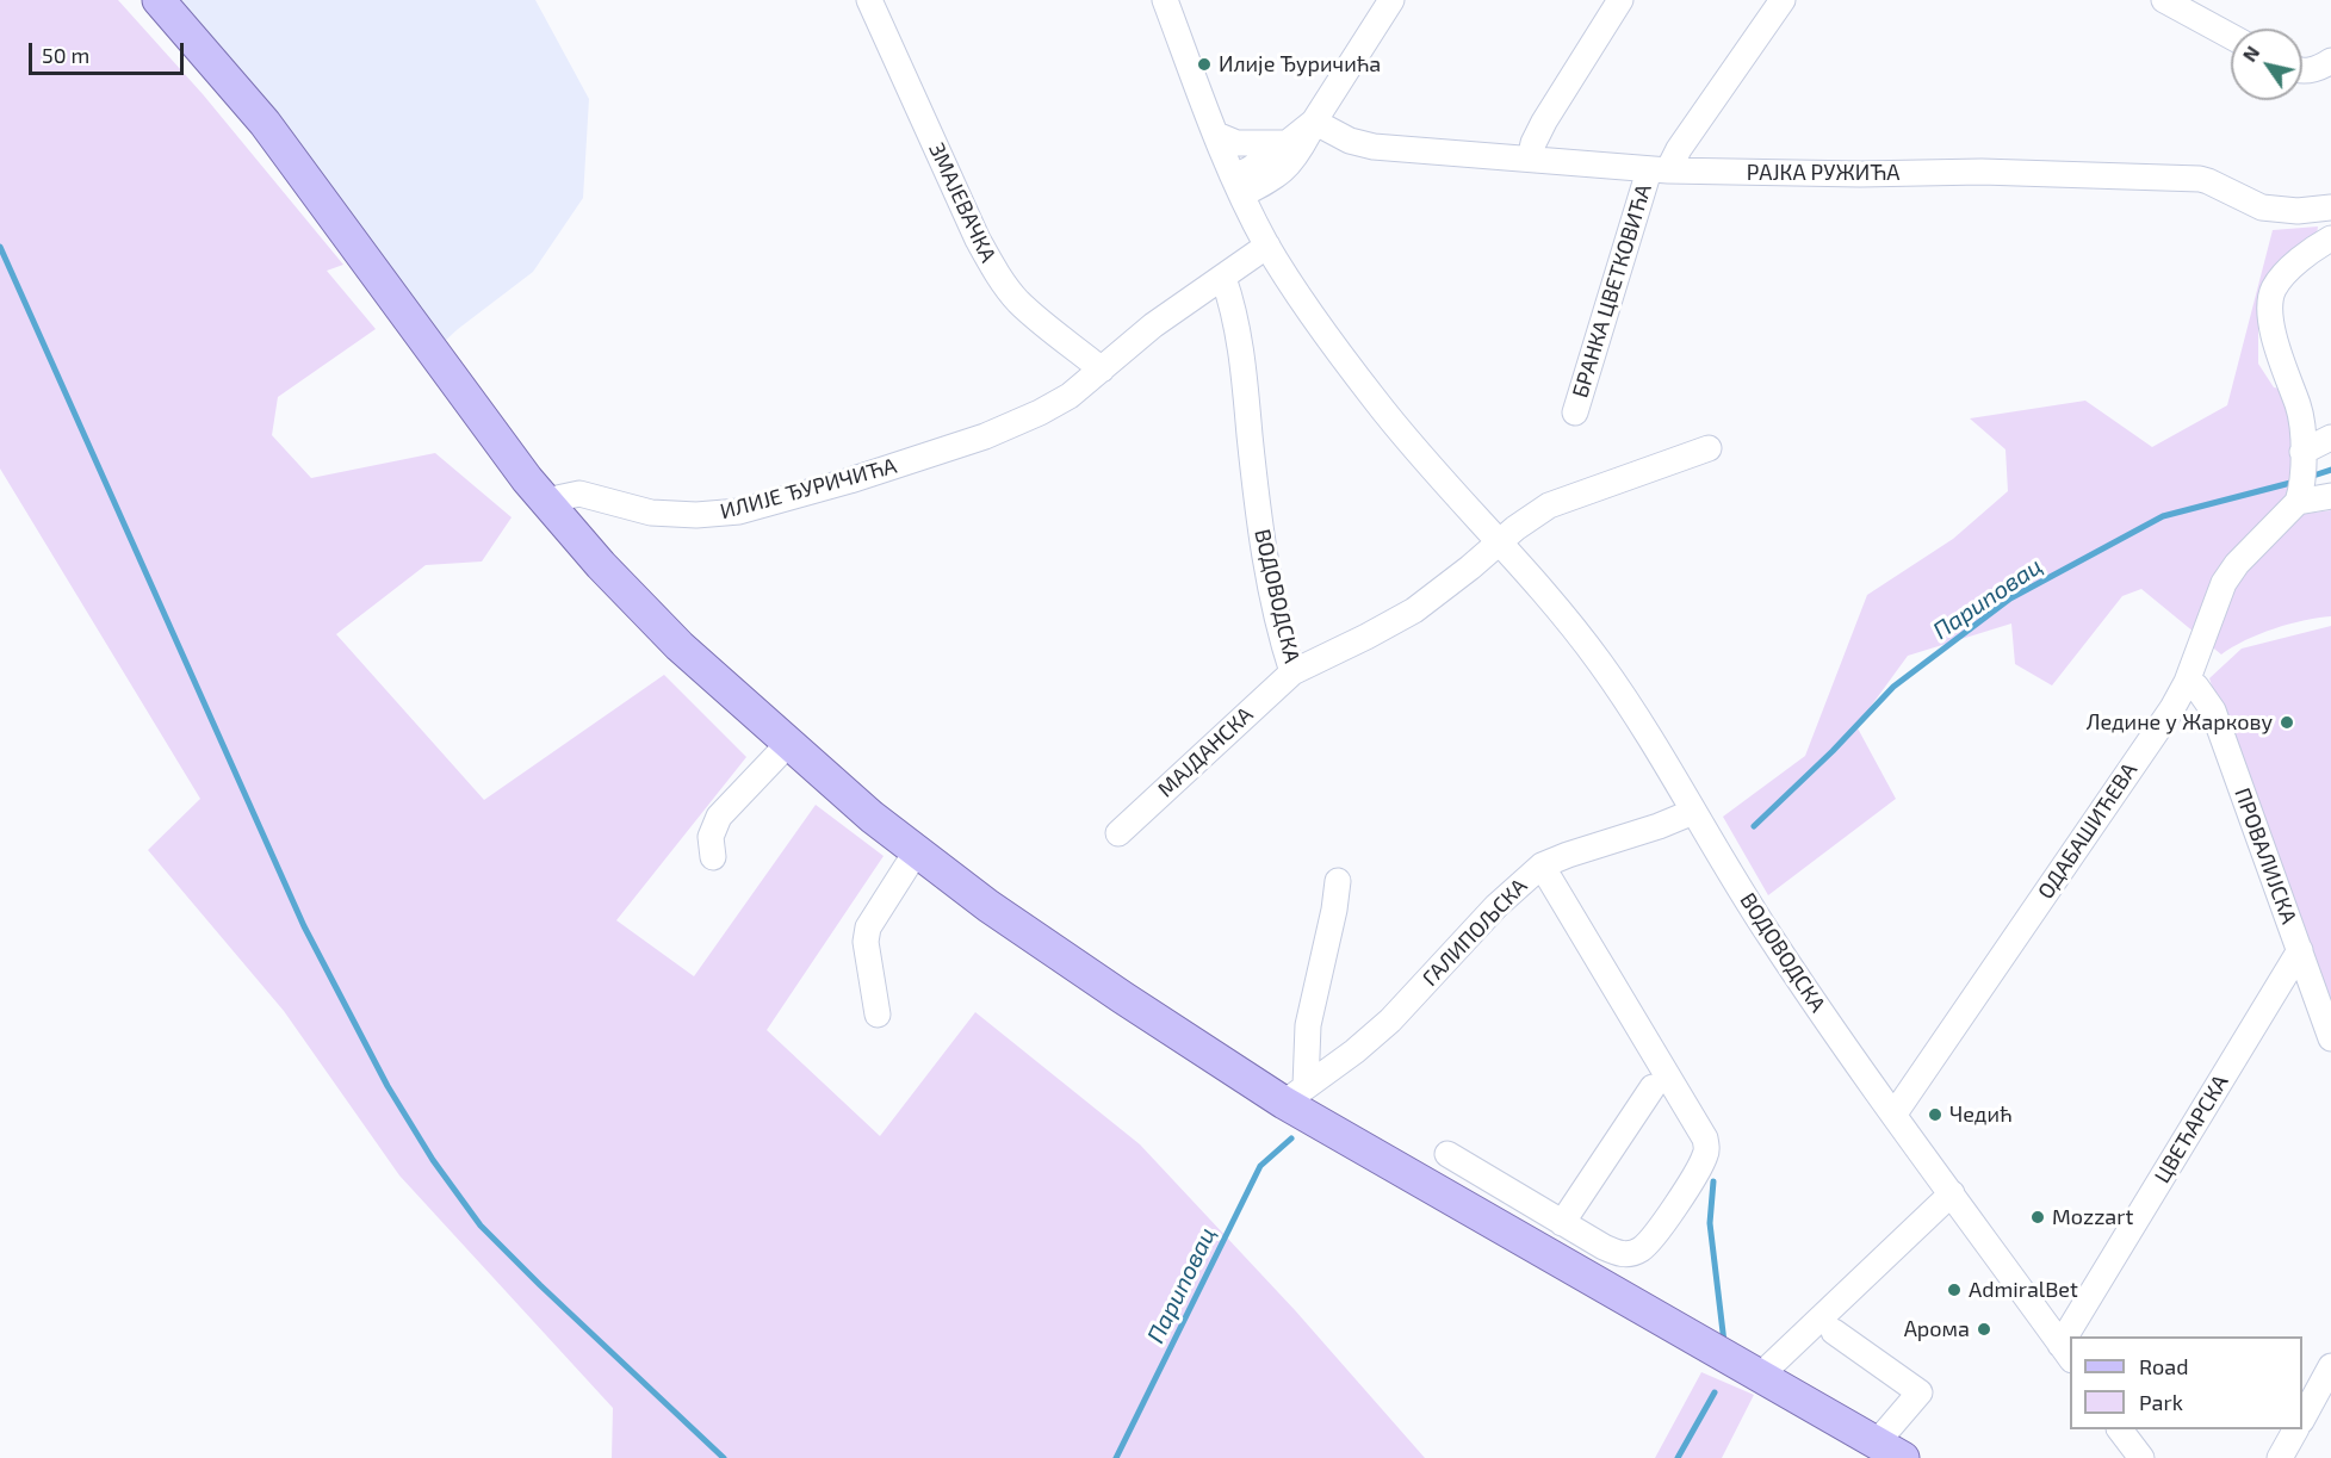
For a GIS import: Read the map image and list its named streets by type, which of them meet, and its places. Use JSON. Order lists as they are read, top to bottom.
{
  "streets": {
    "street": [
      "РАЈКА РУЖИЋА",
      "ЗМАЈЕВАЧКА",
      "БРАНКА ЦВЕТКОВИЋА",
      "ИЛИЈЕ ЂУРИЧИЋА",
      "ВОДОВОДСКА",
      "МАЈДАНСКА",
      "ОДАБАШИЋЕВА",
      "ПРОВАЛИЈСКА",
      "ГАЛИПОЉСКА",
      "ЦВЕЋАРСКА"
    ]
  },
  "crossings": [
    ["РАЈКА РУЖИЋА", "БРАНКА ЦВЕТКОВИЋА"],
    ["ЗМАЈЕВАЧКА", "ИЛИЈЕ ЂУРИЧИЋА"],
    ["ИЛИЈЕ ЂУРИЧИЋА", "ВОДОВОДСКА"],
    ["ВОДОВОДСКА", "МАЈДАНСКА"],
    ["ВОДОВОДСКА", "ОДАБАШИЋЕВА"],
    ["ВОДОВОДСКА", "ГАЛИПОЉСКА"],
    ["ОДАБАШИЋЕВА", "ПРОВАЛИЈСКА"],
    ["ПРОВАЛИЈСКА", "ЦВЕЋАРСКА"]
  ],
  "water": ["Париповац"],
  "places": [
    "Илије Ђуричића",
    "Ледине у Жаркову",
    "Чедић",
    "Mozzart",
    "AdmiralBet",
    "Арома"
  ],
  "legend": ["Road", "Park"],
  "scale_bar": "50 m",
  "north": "top left"
}
